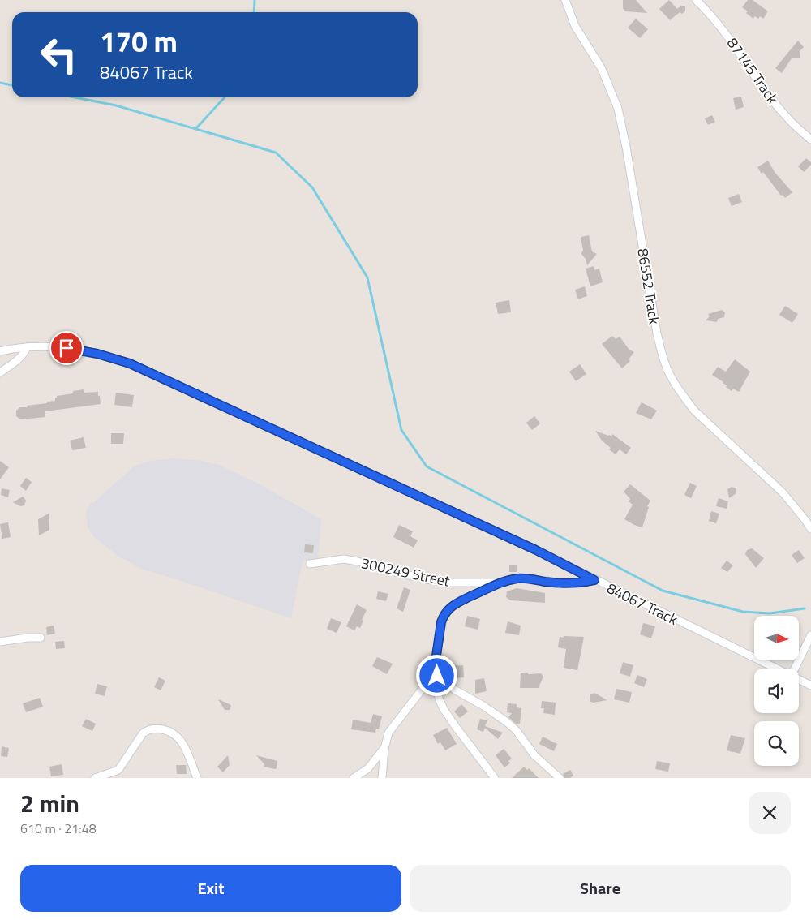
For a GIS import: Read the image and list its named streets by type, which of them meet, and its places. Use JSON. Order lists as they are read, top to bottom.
{
  "streets": {
    "street": [
      "87145 Track",
      "86552 Track",
      "300249 Street",
      "84067 Track"
    ]
  },
  "north": "right",
  "page": {
    "turn": ["170 m", "84067 Track"],
    "heading": ["2 min", "610 m · 21:48"],
    "buttons": ["Exit", "Share"]
  }
}
